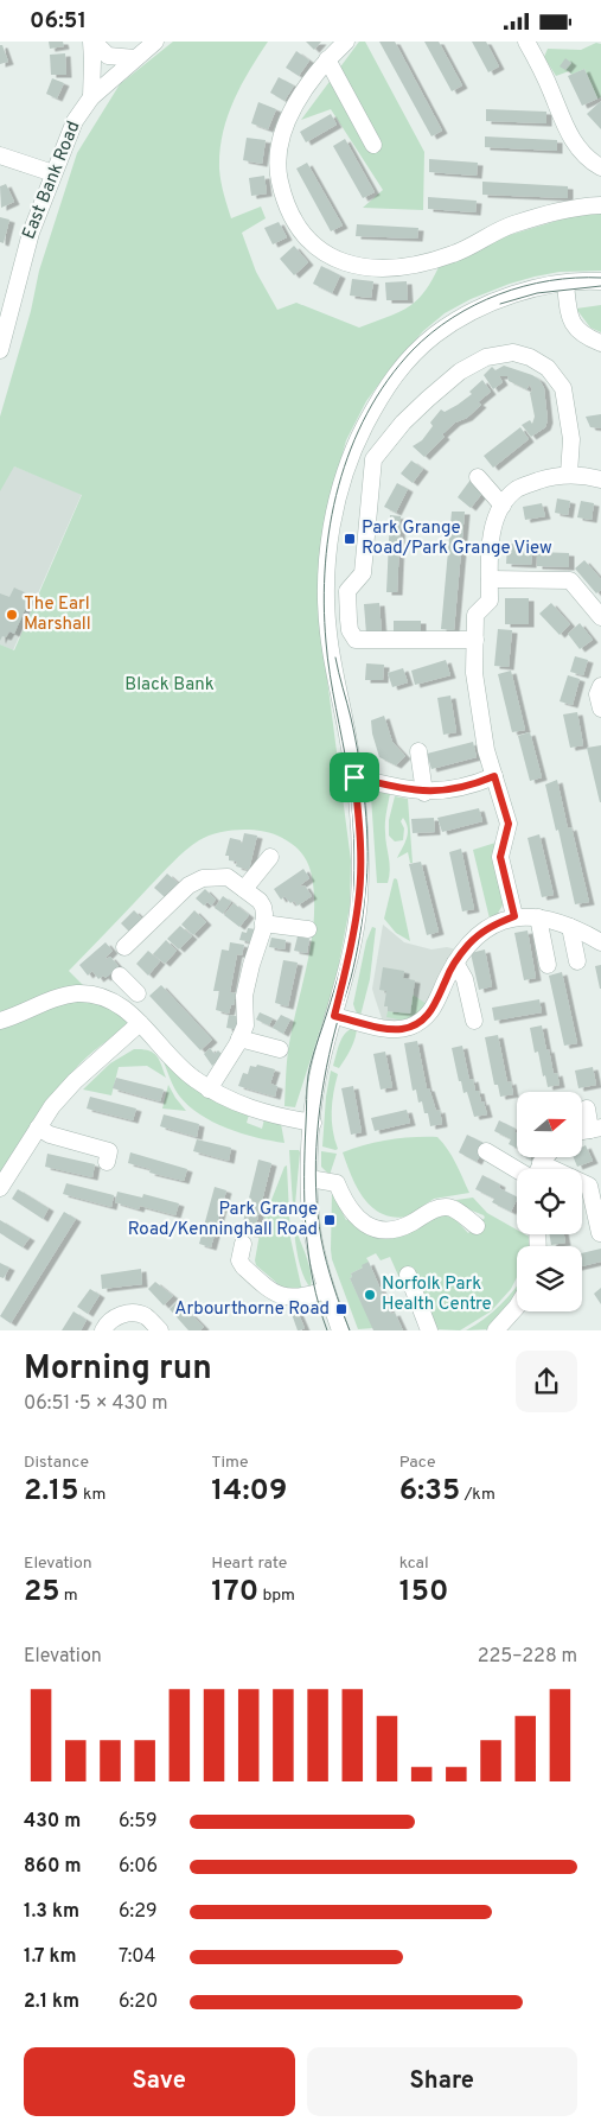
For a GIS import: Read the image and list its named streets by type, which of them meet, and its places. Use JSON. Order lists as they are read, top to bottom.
{
  "streets": {
    "street": ["East Bank Road"]
  },
  "parks": ["Black Bank"],
  "places": {
    "transit": ["Park Grange Road/Park Grange View", "Park Grange Road/Kenninghall Road", "Arbourthorne Road"],
    "other": ["The Earl Marshall", "Norfolk Park Health Centre"]
  },
  "north": "right",
  "page": {
    "status": "06:51",
    "heading": ["Morning run", "06:51 · 5 × 430 m"],
    "stats": [
      ["Distance", "2.15 km"],
      ["Time", "14:09"],
      ["Pace", "6:35 /km"],
      ["Elevation", "25 m"],
      ["Heart rate", "170 bpm"],
      ["kcal", "150"]
    ],
    "chart": ["Elevation", "225–228 m"],
    "list": [
      {
        "name": "430 m",
        "note": "6:59"
      },
      {
        "name": "860 m",
        "note": "6:06"
      },
      {
        "name": "1.3 km",
        "note": "6:29"
      },
      {
        "name": "1.7 km",
        "note": "7:04"
      },
      {
        "name": "2.1 km",
        "note": "6:20"
      }
    ],
    "buttons": ["Save", "Share"]
  }
}
